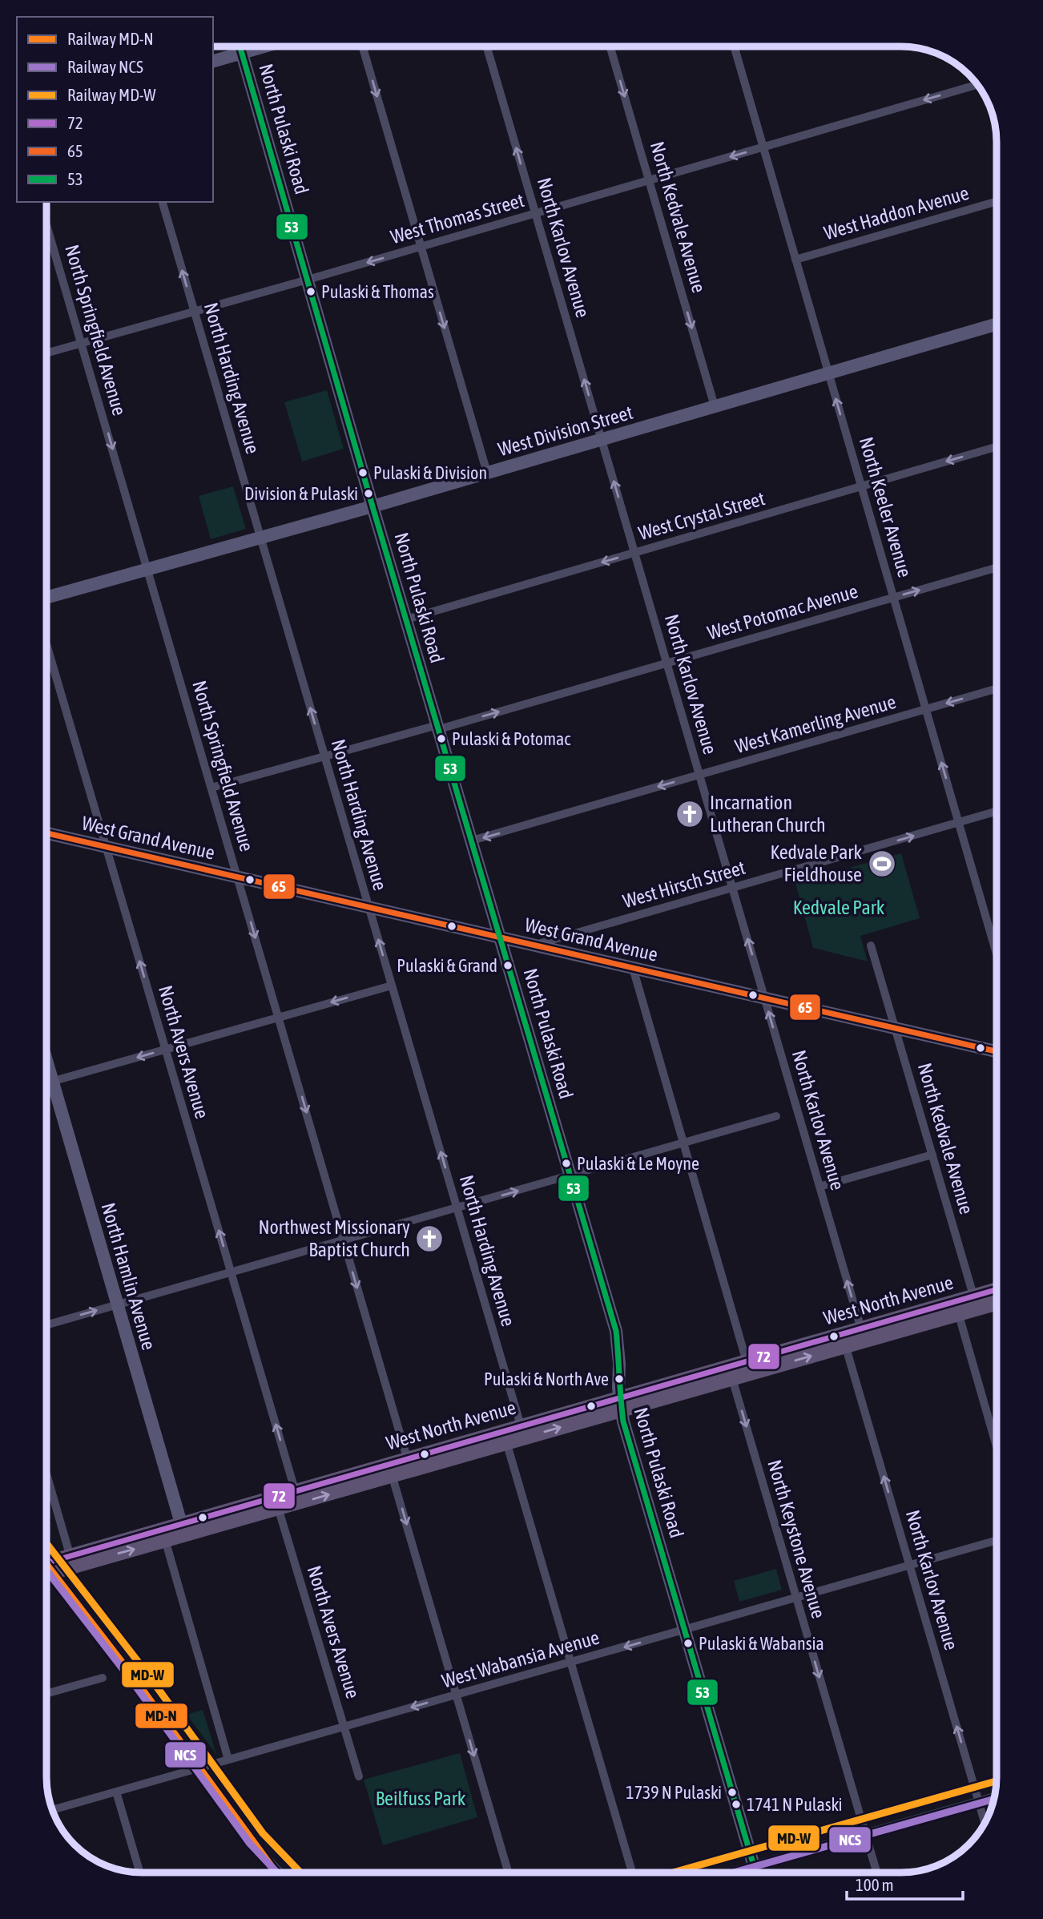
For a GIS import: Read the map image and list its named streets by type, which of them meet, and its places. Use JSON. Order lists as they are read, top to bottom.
{
  "streets": {
    "main road": [
      "North Pulaski Road",
      "West Division Street",
      "West Grand Avenue",
      "North Hamlin Avenue",
      "West North Avenue"
    ],
    "street": [
      "West Haddon Avenue",
      "North Kedvale Avenue",
      "West Thomas Street",
      "North Karlov Avenue",
      "North Springfield Avenue",
      "North Harding Avenue",
      "North Keeler Avenue",
      "West Crystal Street",
      "West Potomac Avenue",
      "West Kamerling Avenue",
      "West Hirsch Street",
      "North Avers Avenue",
      "North Keystone Avenue",
      "West Wabansia Avenue"
    ]
  },
  "crossings": [
    ["North Pulaski Road", "West Thomas Street"],
    ["North Pulaski Road", "West Division Street"],
    ["North Pulaski Road", "West Crystal Street"],
    ["North Pulaski Road", "West Potomac Avenue"],
    ["North Pulaski Road", "West Kamerling Avenue"],
    ["North Pulaski Road", "West Grand Avenue"],
    ["North Pulaski Road", "West North Avenue"],
    ["North Pulaski Road", "West Wabansia Avenue"],
    ["West Haddon Avenue", "North Keeler Avenue"],
    ["North Kedvale Avenue", "West Thomas Street"],
    ["North Kedvale Avenue", "West Division Street"],
    ["North Kedvale Avenue", "West Grand Avenue"],
    ["North Kedvale Avenue", "West North Avenue"],
    ["West Thomas Street", "North Karlov Avenue"],
    ["West Thomas Street", "North Springfield Avenue"],
    ["West Thomas Street", "North Harding Avenue"],
    ["West Thomas Street", "North Keeler Avenue"],
    ["North Karlov Avenue", "West Division Street"],
    ["North Karlov Avenue", "West Crystal Street"],
    ["North Karlov Avenue", "West Potomac Avenue"],
    ["North Karlov Avenue", "West Kamerling Avenue"],
    ["North Karlov Avenue", "West Grand Avenue"],
    ["North Karlov Avenue", "West Hirsch Street"],
    ["North Karlov Avenue", "West North Avenue"],
    ["North Karlov Avenue", "West Wabansia Avenue"],
    ["North Springfield Avenue", "West Division Street"],
    ["North Springfield Avenue", "West Potomac Avenue"],
    ["North Springfield Avenue", "West Grand Avenue"],
    ["North Springfield Avenue", "West North Avenue"],
    ["North Harding Avenue", "West Division Street"],
    ["North Harding Avenue", "West Potomac Avenue"],
    ["North Harding Avenue", "West Grand Avenue"],
    ["North Harding Avenue", "West North Avenue"],
    ["West Division Street", "North Keeler Avenue"],
    ["North Keeler Avenue", "West Crystal Street"],
    ["North Keeler Avenue", "West Potomac Avenue"],
    ["North Keeler Avenue", "West Kamerling Avenue"],
    ["North Keeler Avenue", "West Hirsch Street"],
    ["West Grand Avenue", "West Hirsch Street"],
    ["West Grand Avenue", "North Avers Avenue"],
    ["North Avers Avenue", "West North Avenue"],
    ["North Avers Avenue", "West Wabansia Avenue"],
    ["North Hamlin Avenue", "West North Avenue"],
    ["West North Avenue", "North Keystone Avenue"],
    ["North Keystone Avenue", "West Wabansia Avenue"]
  ],
  "one_way": [
    "North Kedvale Avenue",
    "West Thomas Street",
    "North Karlov Avenue",
    "North Springfield Avenue",
    "North Harding Avenue",
    "West Crystal Street",
    "West Potomac Avenue",
    "West Kamerling Avenue",
    "West Hirsch Street",
    "North Avers Avenue",
    "North Keystone Avenue"
  ],
  "parks": ["Kedvale Park", "Beilfuss Park"],
  "places": {
    "other": [
      "Pulaski & Thomas",
      "Pulaski & Division",
      "Division & Pulaski",
      "Pulaski & Potomac",
      "Pulaski & Grand",
      "Pulaski & Le Moyne",
      "Pulaski & North Ave",
      "Pulaski & Wabansia",
      "1739 N Pulaski",
      "1741 N Pulaski"
    ],
    "church": ["Incarnation Lutheran Church", "Northwest Missionary Baptist Church"],
    "sports": ["Kedvale Park Fieldhouse"]
  },
  "lines": [
    "transit line 53",
    "transit line 65",
    "transit line 72",
    "rail line MD-W",
    "rail line MD-N",
    "rail line NCS"
  ],
  "legend": [
    "Railway MD-N",
    "Railway NCS",
    "Railway MD-W",
    "72",
    "65",
    "53"
  ],
  "scale_bar": "100 m"
}
